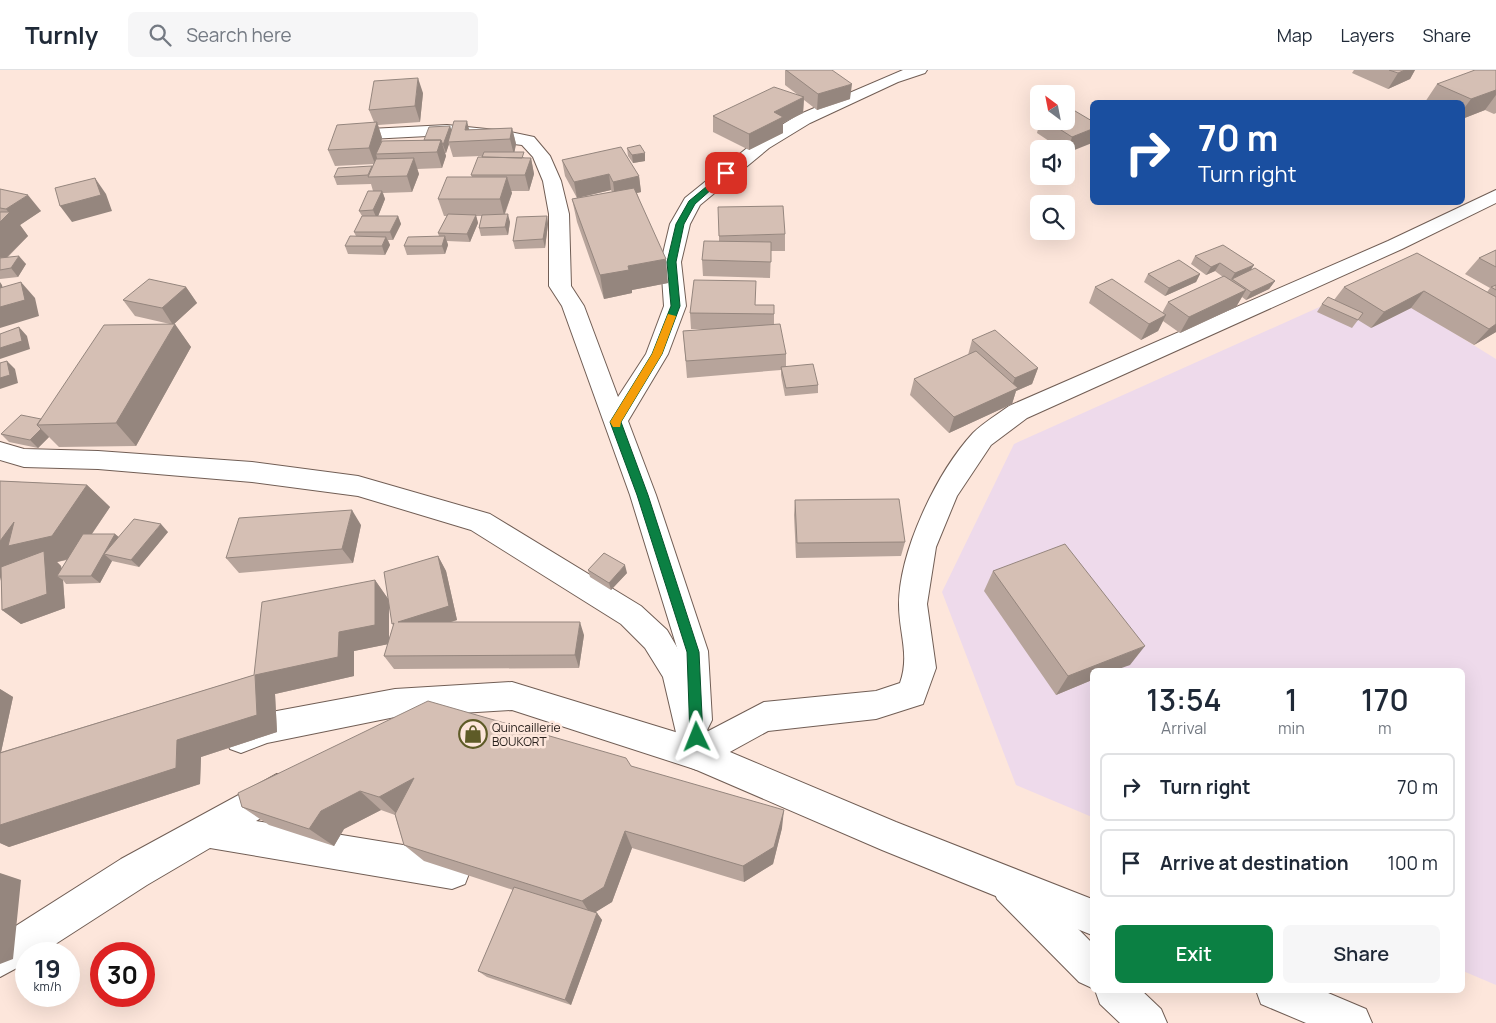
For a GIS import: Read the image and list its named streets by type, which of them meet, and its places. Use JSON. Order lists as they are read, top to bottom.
{
  "places": {
    "shop": ["Quincaillerie BOUKORT"]
  },
  "north": "top left",
  "page": {
    "header": "Turnly",
    "search": "Search here",
    "nav": ["Map", "Layers", "Share"],
    "turn": ["70 m", "Turn right"],
    "eta": [
      "13:54",
      "Arrival",
      "1",
      "min",
      "170",
      "m"
    ],
    "list": [
      {
        "name": "Turn right",
        "value": "70 m"
      },
      {
        "name": "Arrive at destination",
        "value": "100 m"
      }
    ],
    "buttons": ["Exit", "Share"],
    "speed": "19 km/h",
    "limit": "30"
  }
}
